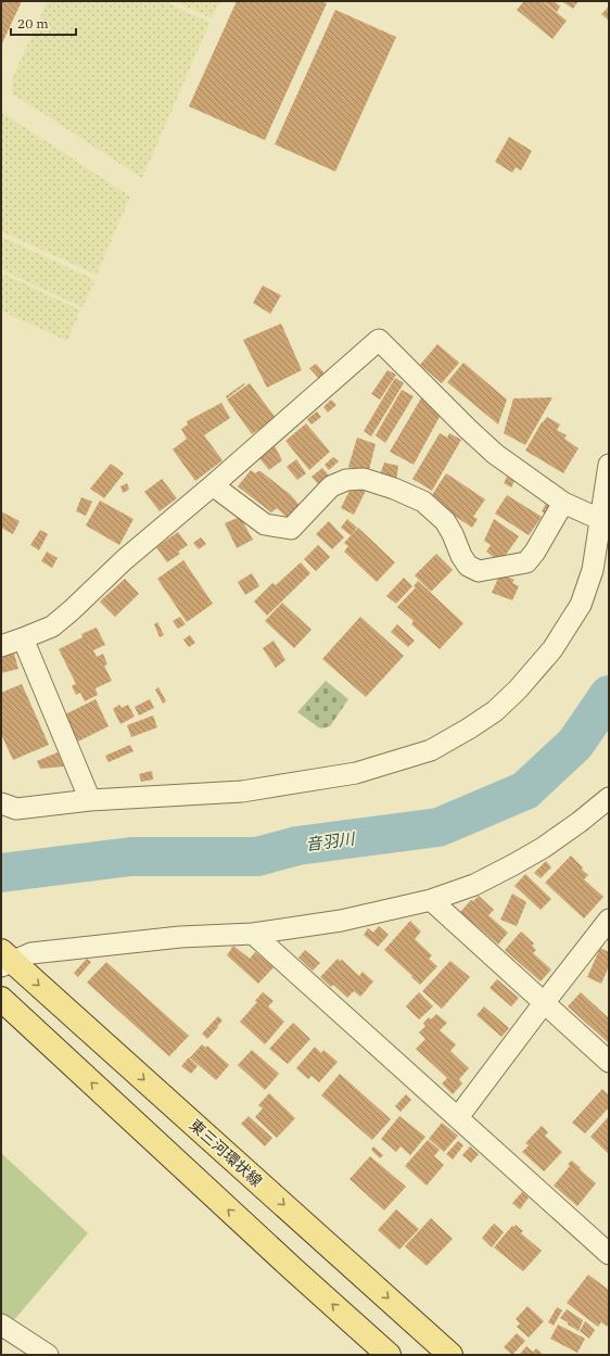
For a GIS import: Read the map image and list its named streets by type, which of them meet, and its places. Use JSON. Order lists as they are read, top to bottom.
{
  "streets": {
    "main road": ["東三河環状線"]
  },
  "water": ["音羽川"],
  "scale_bar": "20 m"
}
